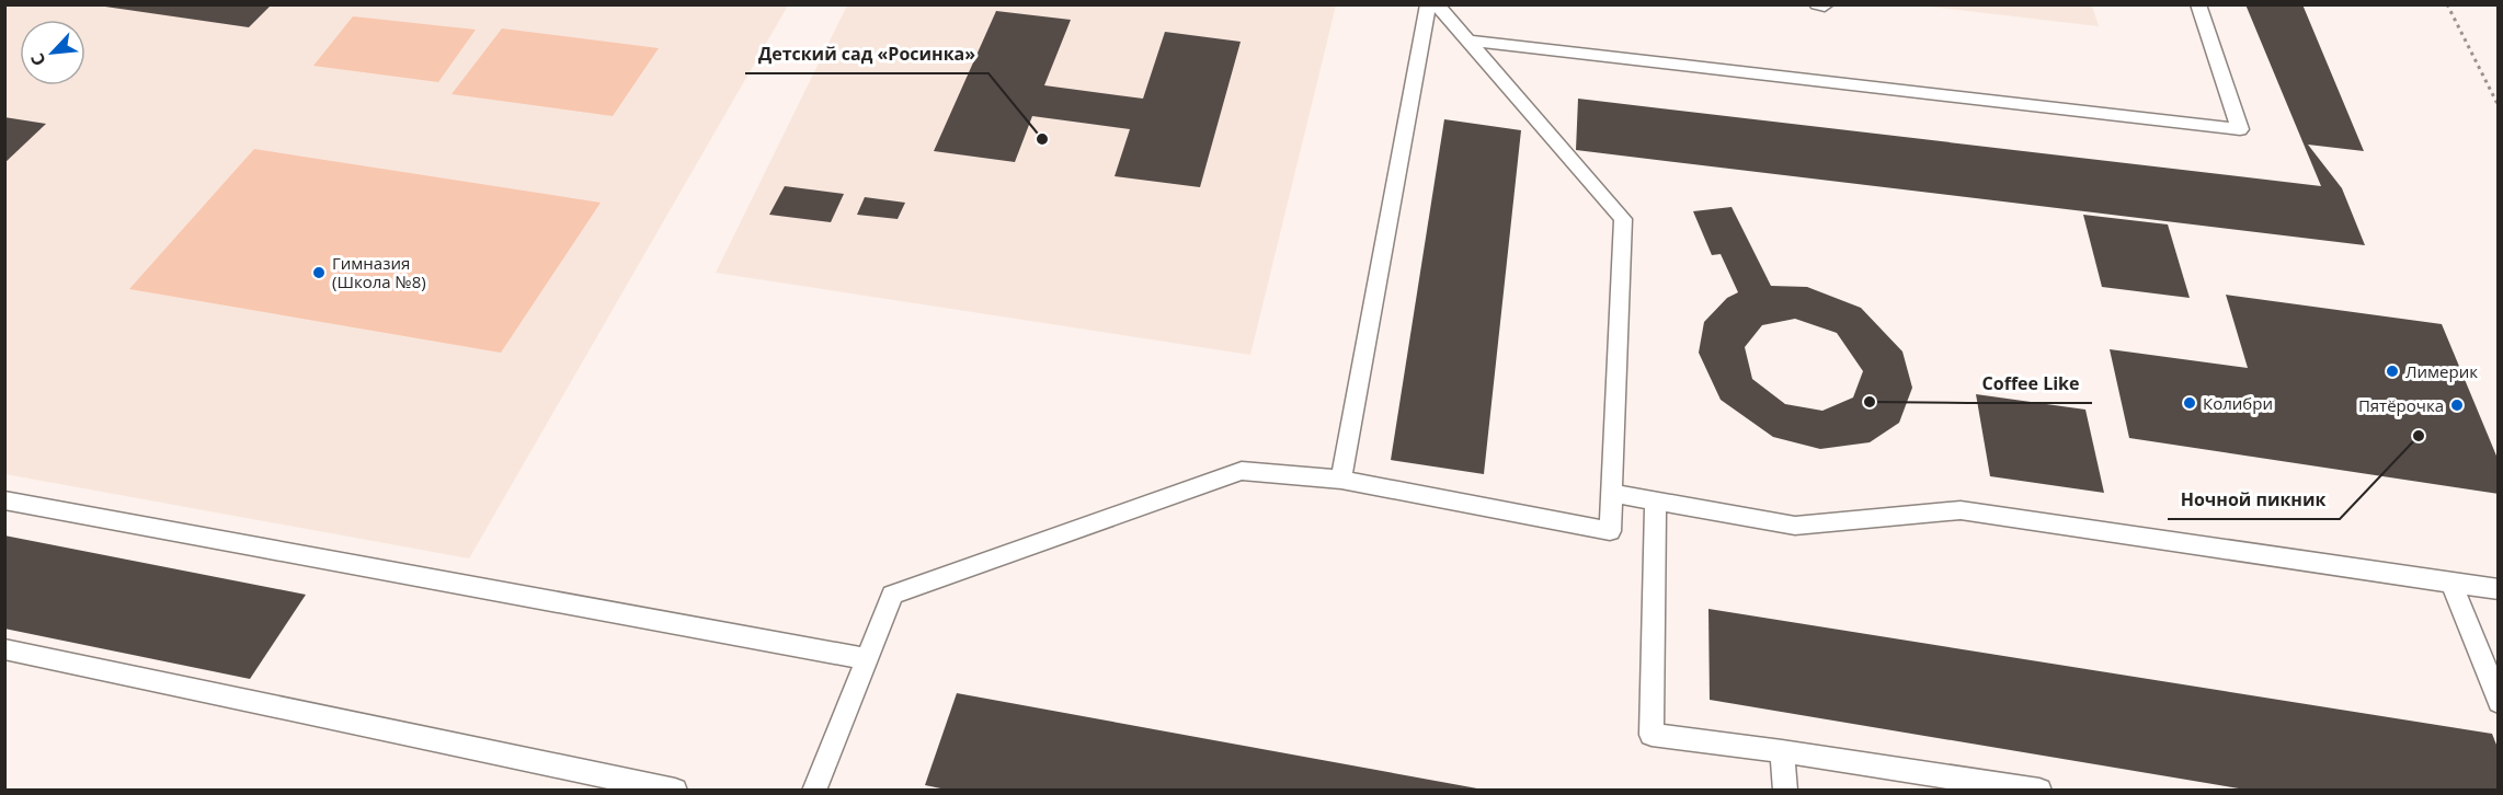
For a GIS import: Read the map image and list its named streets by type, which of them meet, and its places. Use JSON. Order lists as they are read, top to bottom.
{
  "places": [
    "Детский сад «Росинка»",
    "Гимназия (Школа №8)",
    "Лимерик",
    "Coffee Like",
    "Колибри",
    "Пятёрочка",
    "Ночной пикник"
  ],
  "north": "bottom left"
}
